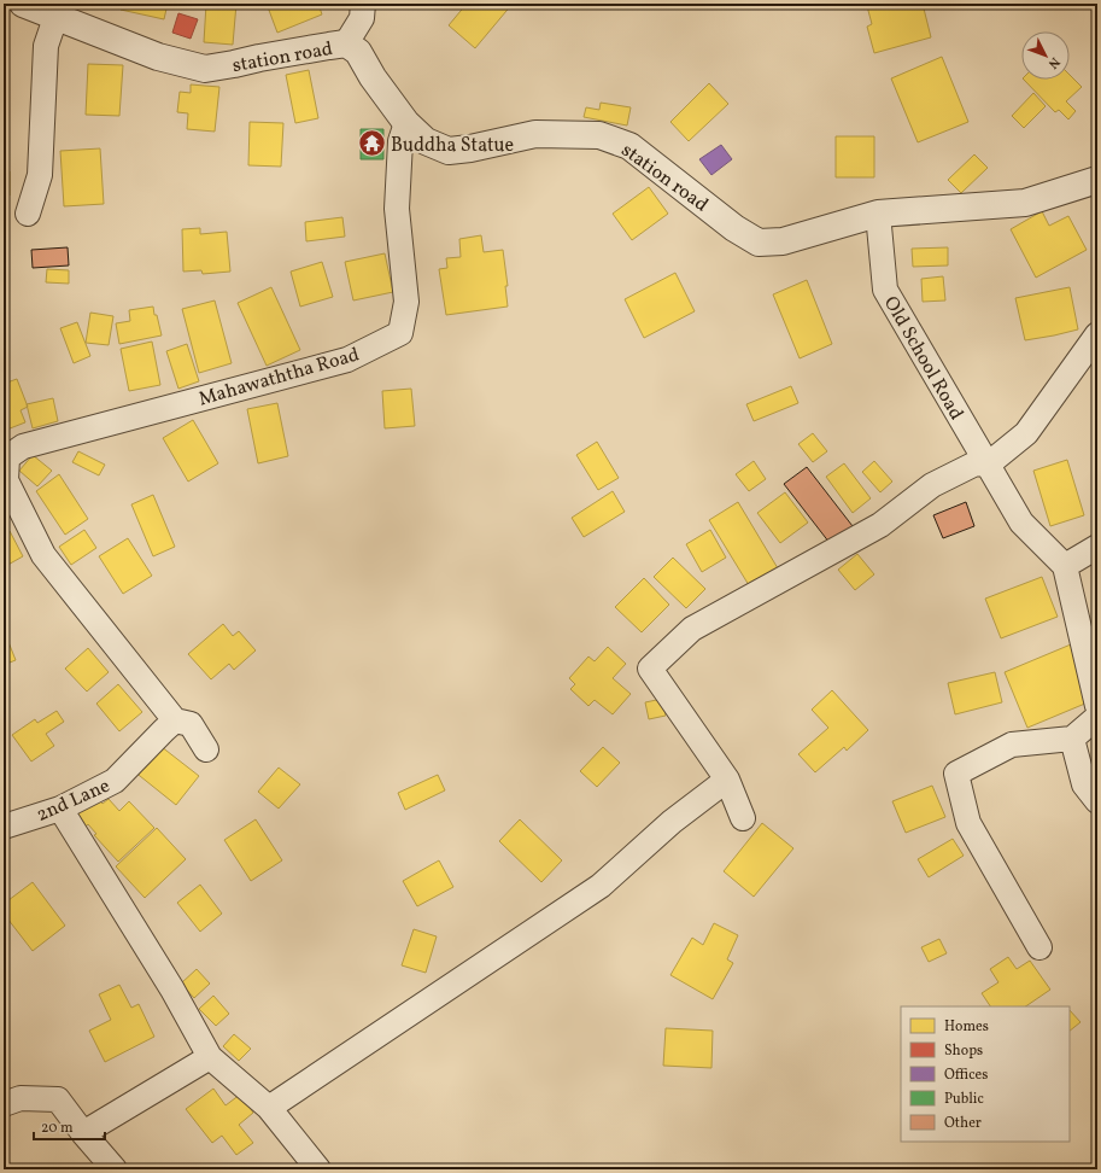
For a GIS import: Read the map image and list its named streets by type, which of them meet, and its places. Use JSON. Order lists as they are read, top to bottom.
{
  "streets": {
    "street": [
      "station road",
      "Old School Road",
      "Mahawaththa Road",
      "2nd Lane"
    ]
  },
  "crossings": [
    ["station road", "Old School Road"],
    ["station road", "Mahawaththa Road"]
  ],
  "places": {
    "temple": ["Buddha Statue"]
  },
  "legend": [
    "Homes",
    "Shops",
    "Offices",
    "Public",
    "Other"
  ],
  "scale_bar": "20 m",
  "north": "bottom right"
}
